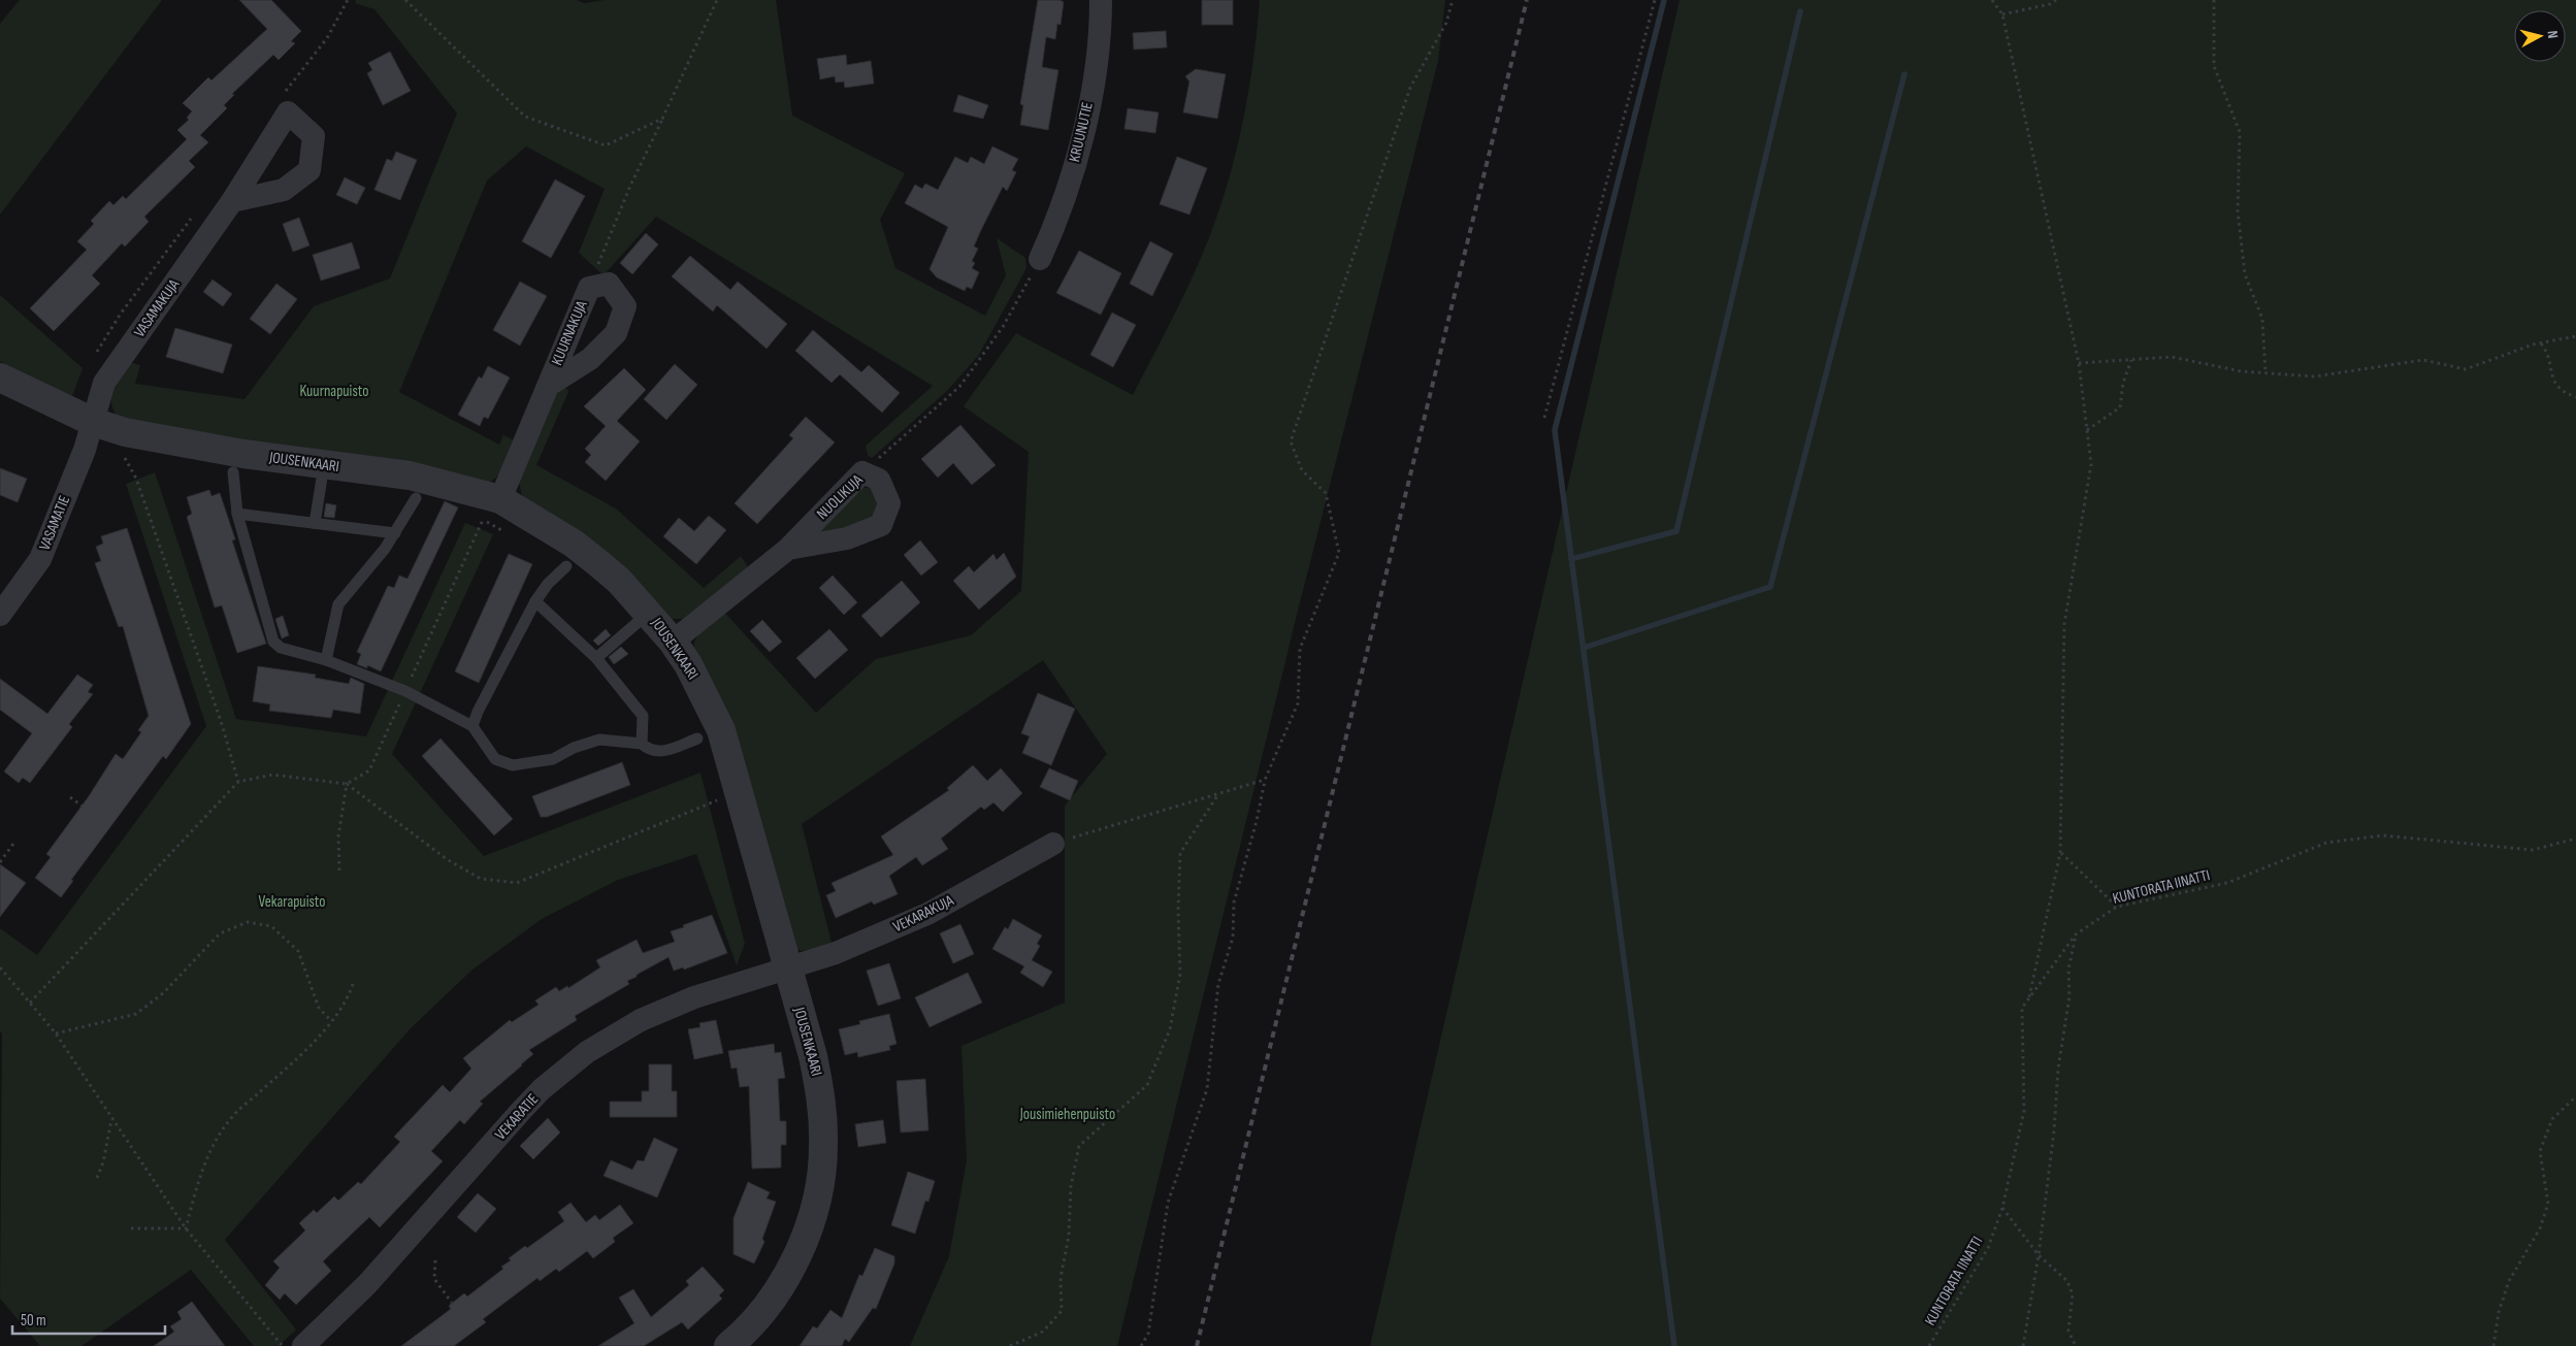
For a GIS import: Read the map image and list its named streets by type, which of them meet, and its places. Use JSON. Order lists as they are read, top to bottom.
{
  "streets": {
    "street": [
      "KRUUNUTIE",
      "VASAMAKUJA",
      "KUURNAKUJA",
      "JOUSENKAARI",
      "NUOLIKUJA",
      "VASAMATIE",
      "VEKARAKUJA",
      "VEKARATIE"
    ],
    "path": ["KUNTORATA IINATTI"]
  },
  "crossings": [
    ["VASAMAKUJA", "JOUSENKAARI"],
    ["VASAMAKUJA", "VASAMATIE"],
    ["KUURNAKUJA", "JOUSENKAARI"],
    ["JOUSENKAARI", "NUOLIKUJA"],
    ["JOUSENKAARI", "VASAMATIE"],
    ["JOUSENKAARI", "VEKARAKUJA"],
    ["JOUSENKAARI", "VEKARATIE"],
    ["VEKARAKUJA", "VEKARATIE"]
  ],
  "parks": ["Kuurnapuisto", "Vekarapuisto", "Jousimiehenpuisto"],
  "scale_bar": "50 m",
  "north": "right"
}
